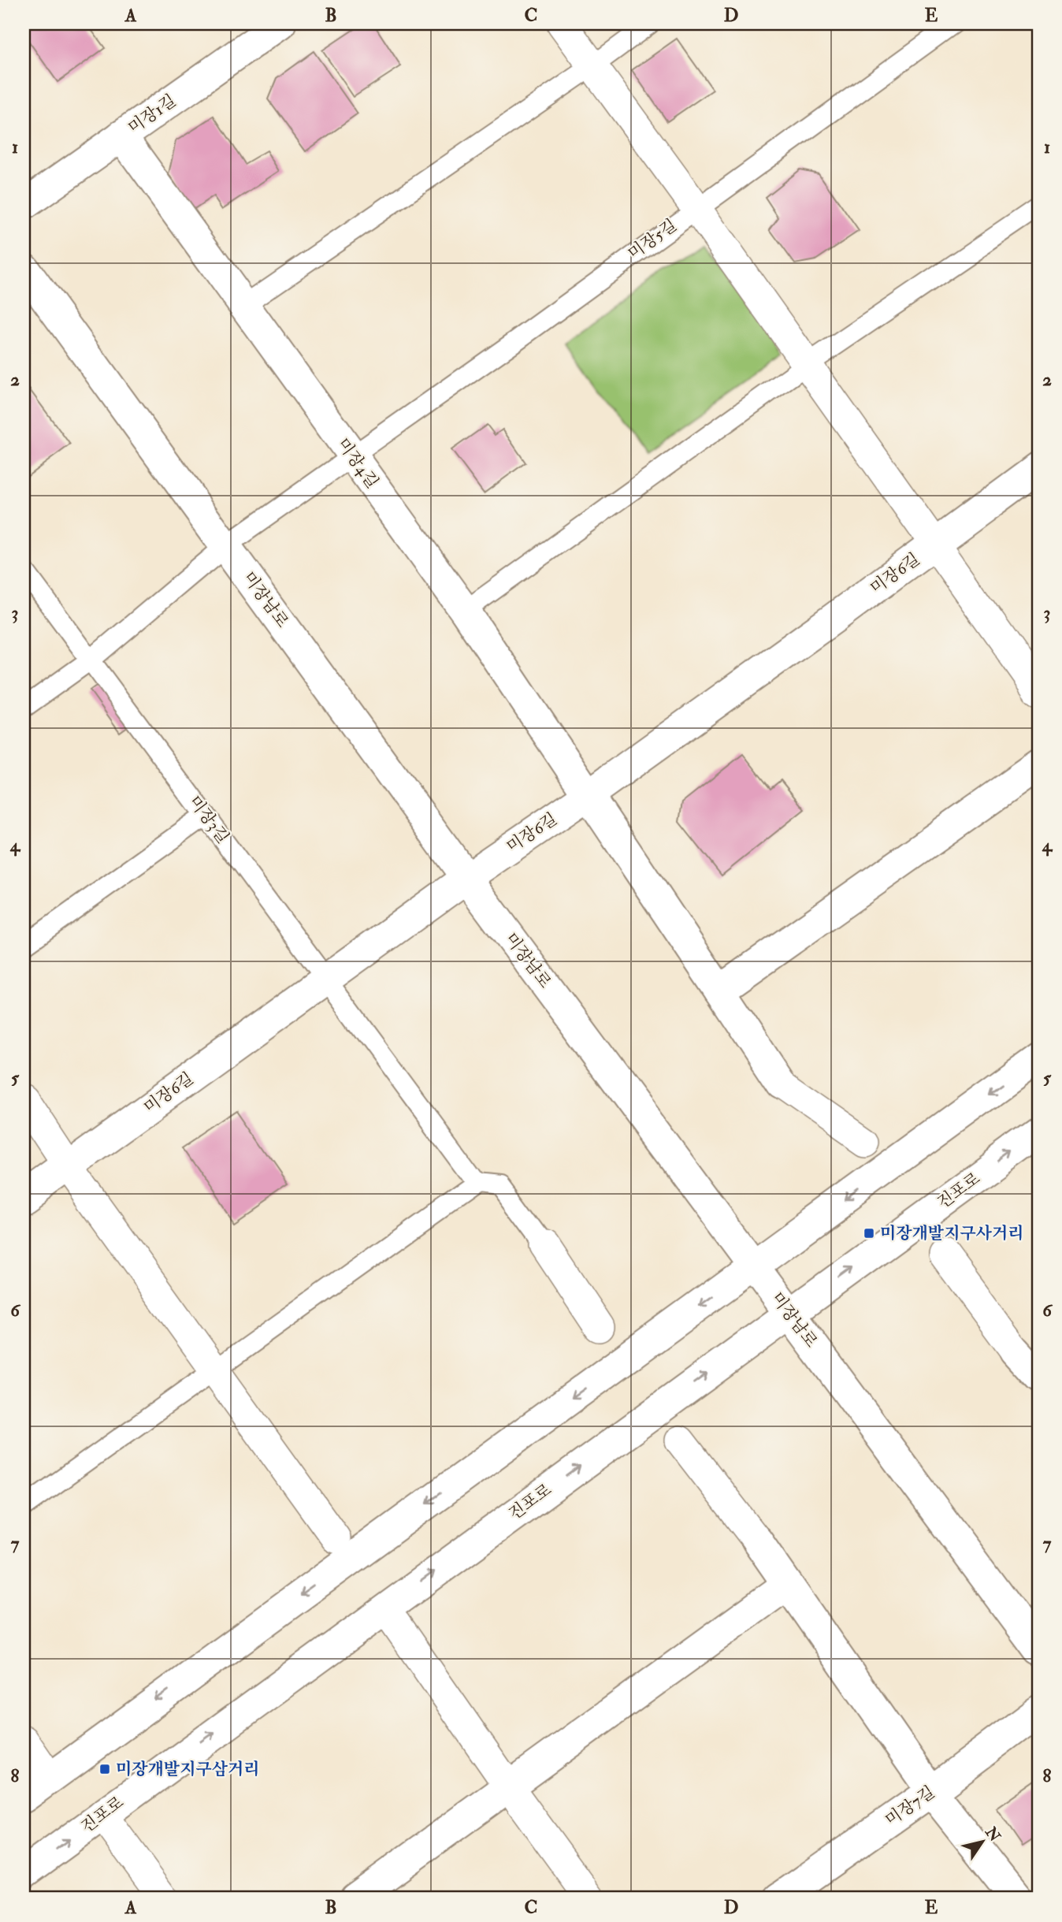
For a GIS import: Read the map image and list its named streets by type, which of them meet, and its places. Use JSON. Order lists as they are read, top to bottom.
{
  "streets": {
    "street": [
      "미장1길",
      "미장4길",
      "미장6길",
      "미장남로",
      "진포로",
      "미장7길"
    ],
    "lane": ["미장5길", "미장3길"]
  },
  "crossings": [
    ["미장1길", "미장4길"],
    ["미장5길", "미장4길"],
    ["미장5길", "미장남로"],
    ["미장5길", "미장3길"],
    ["미장4길", "미장6길"],
    ["미장6길", "미장남로"],
    ["미장6길", "미장3길"],
    ["미장남로", "진포로"]
  ],
  "places": {
    "transit": ["미장개발지구사거리", "미장개발지구삼거리"]
  },
  "north": "top right",
  "grid": {
    "columns": [
      "A",
      "B",
      "C",
      "D",
      "E"
    ],
    "rows": [
      "1",
      "2",
      "3",
      "4",
      "5",
      "6",
      "7",
      "8"
    ]
  }
}
